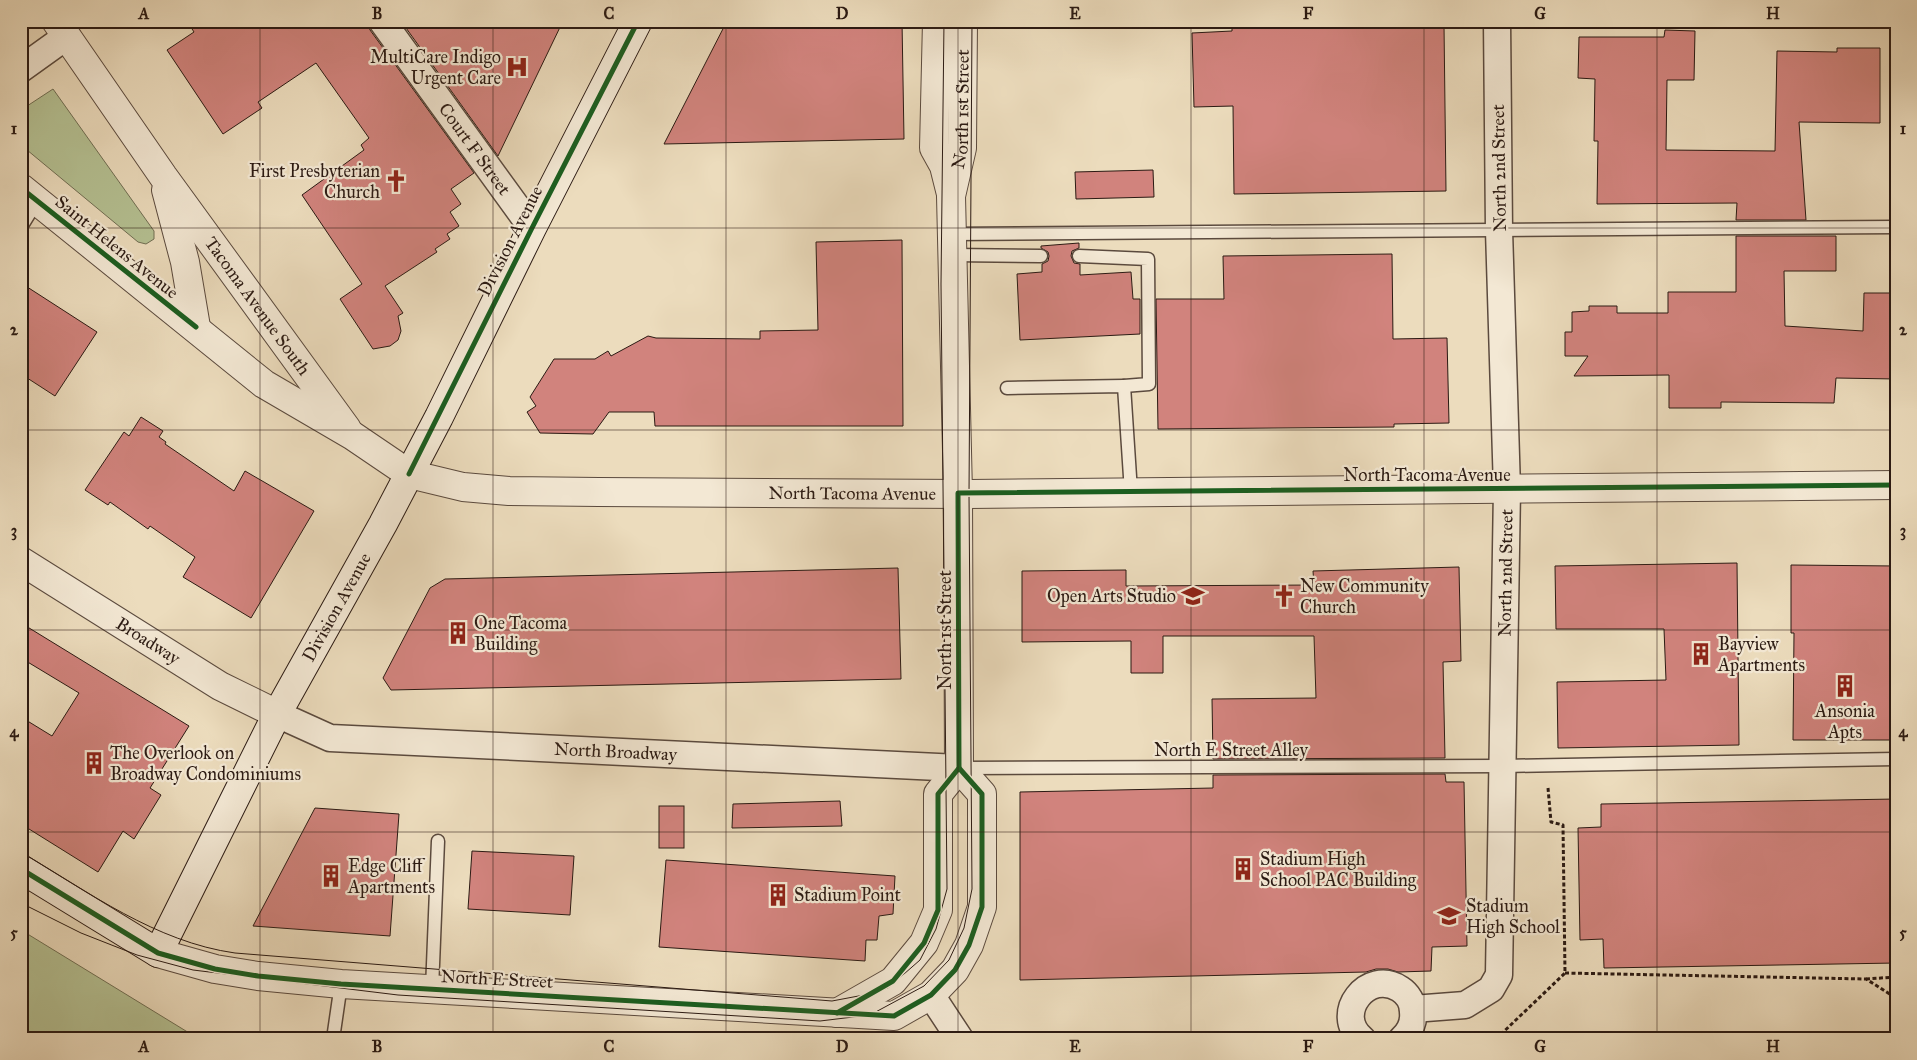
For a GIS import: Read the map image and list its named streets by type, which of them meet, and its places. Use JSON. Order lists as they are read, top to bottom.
{
  "streets": {
    "street": [
      "North 1st Street",
      "Court F Street",
      "North 2nd Street",
      "Division Avenue",
      "Saint Helens Avenue",
      "Tacoma Avenue South",
      "North Tacoma Avenue",
      "Broadway",
      "North Broadway",
      "North E Street"
    ],
    "lane": ["North E Street Alley"]
  },
  "crossings": [
    ["North 1st Street", "North Tacoma Avenue"],
    ["North 1st Street", "North E Street Alley"],
    ["North 1st Street", "North Broadway"],
    ["Court F Street", "Division Avenue"],
    ["North 2nd Street", "North Tacoma Avenue"],
    ["North 2nd Street", "North E Street Alley"],
    ["Division Avenue", "Saint Helens Avenue"],
    ["Division Avenue", "North Tacoma Avenue"],
    ["Division Avenue", "Broadway"],
    ["Division Avenue", "North Broadway"],
    ["Division Avenue", "North E Street"],
    ["Saint Helens Avenue", "Tacoma Avenue South"],
    ["Saint Helens Avenue", "North Tacoma Avenue"],
    ["Broadway", "North Broadway"],
    ["North E Street Alley", "North Broadway"]
  ],
  "places": {
    "hospital": ["MultiCare Indigo Urgent Care"],
    "church": ["First Presbyterian Church", "New Community Church"],
    "school or university": ["Open Arts Studio", "Stadium High School"],
    "building": [
      "One Tacoma Building",
      "Bayview Apartments",
      "Ansonia Apts",
      "The Overlook on Broadway Condominiums",
      "Stadium High School PAC Building",
      "Edge Cliff Apartments",
      "Stadium Point"
    ]
  },
  "grid": {
    "columns": [
      "A",
      "B",
      "C",
      "D",
      "E",
      "F",
      "G",
      "H"
    ],
    "rows": [
      "1",
      "2",
      "3",
      "4",
      "5"
    ]
  }
}
